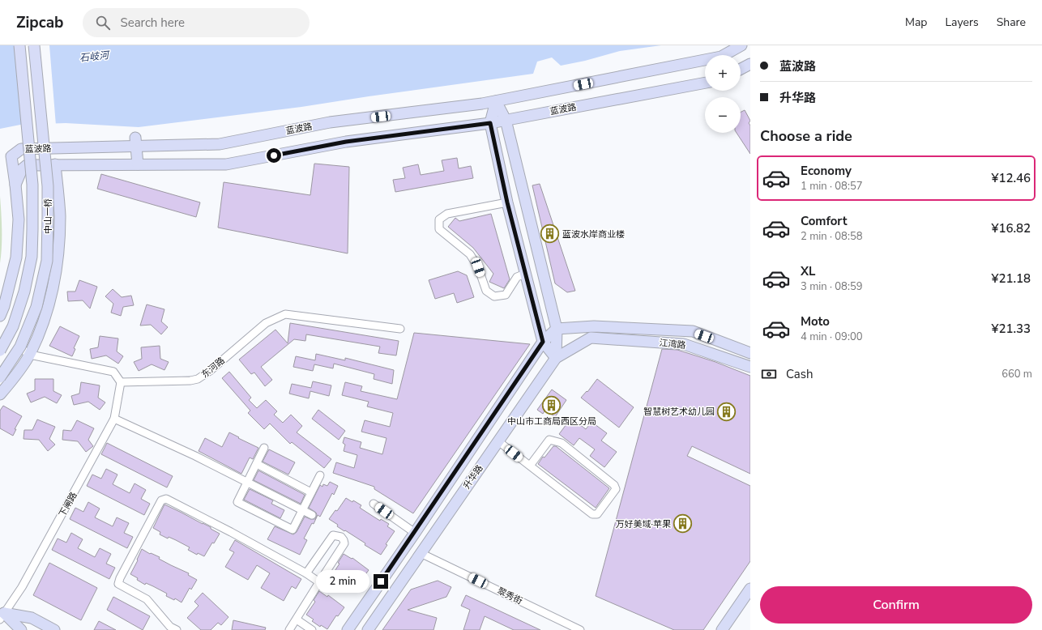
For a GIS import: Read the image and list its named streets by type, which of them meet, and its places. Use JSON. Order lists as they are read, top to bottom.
{
  "streets": {
    "street": [
      "蓝波路",
      "中山一桥",
      "江湾路",
      "东河路",
      "升华路",
      "下闸路",
      "翠秀街"
    ]
  },
  "crossings": [
    ["江湾路", "升华路"],
    ["东河路", "下闸路"],
    ["升华路", "翠秀街"]
  ],
  "water": ["石岐河"],
  "places": {
    "building": [
      "蓝波水岸商业楼",
      "中山市工商局西区分局",
      "智慧树艺术幼儿园",
      "万好美域·苹果"
    ]
  },
  "page": {
    "header": "Zipcab",
    "search": "Search here",
    "nav": ["Map", "Layers", "Share"],
    "banner": ["蓝波路", "升华路"],
    "map_buttons": ["+", "−"],
    "heading": "Choose a ride",
    "list": [
      {
        "name": "Economy",
        "note": "1 min · 08:57",
        "value": "¥12.46"
      },
      {
        "name": "Comfort",
        "note": "2 min · 08:58",
        "value": "¥16.82"
      },
      {
        "name": "XL",
        "note": "3 min · 08:59",
        "value": "¥21.18"
      },
      {
        "name": "Moto",
        "note": "4 min · 09:00",
        "value": "¥21.33"
      }
    ],
    "pay": ["Cash", "660 m"],
    "bubble": "2 min",
    "buttons": "Confirm"
  }
}
